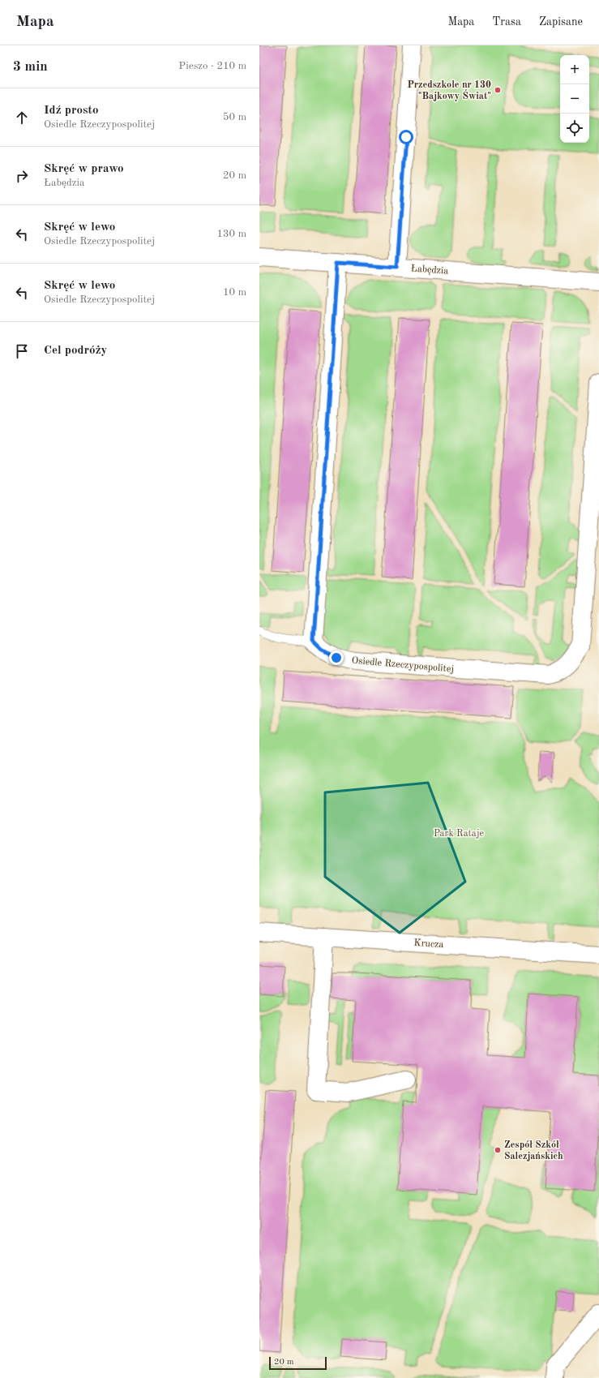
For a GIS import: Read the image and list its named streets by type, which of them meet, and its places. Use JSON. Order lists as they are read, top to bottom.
{
  "streets": {
    "street": ["Łabędzia", "Osiedle Rzeczypospolitej", "Krucza"]
  },
  "parks": ["Park Rataje"],
  "places": ["Przedszkole nr 130 \"Bajkowy Świat\"", "Zespół Szkół Salezjańskich"],
  "scale_bar": "20 m",
  "page": {
    "header": "Mapa",
    "nav": ["Mapa", "Trasa", "Zapisane"],
    "heading": ["3 min", "Pieszo · 210 m"],
    "map_buttons": ["+", "−"],
    "list": [
      ["Idź prosto", "Osiedle Rzeczypospolitej", "50 m"],
      ["Skręć w prawo", "Łabędzia", "20 m"],
      ["Skręć w lewo", "Osiedle Rzeczypospolitej", "130 m"],
      ["Skręć w lewo", "Osiedle Rzeczypospolitej", "10 m"],
      "Cel podróży"
    ],
    "scale": "20 m"
  }
}
